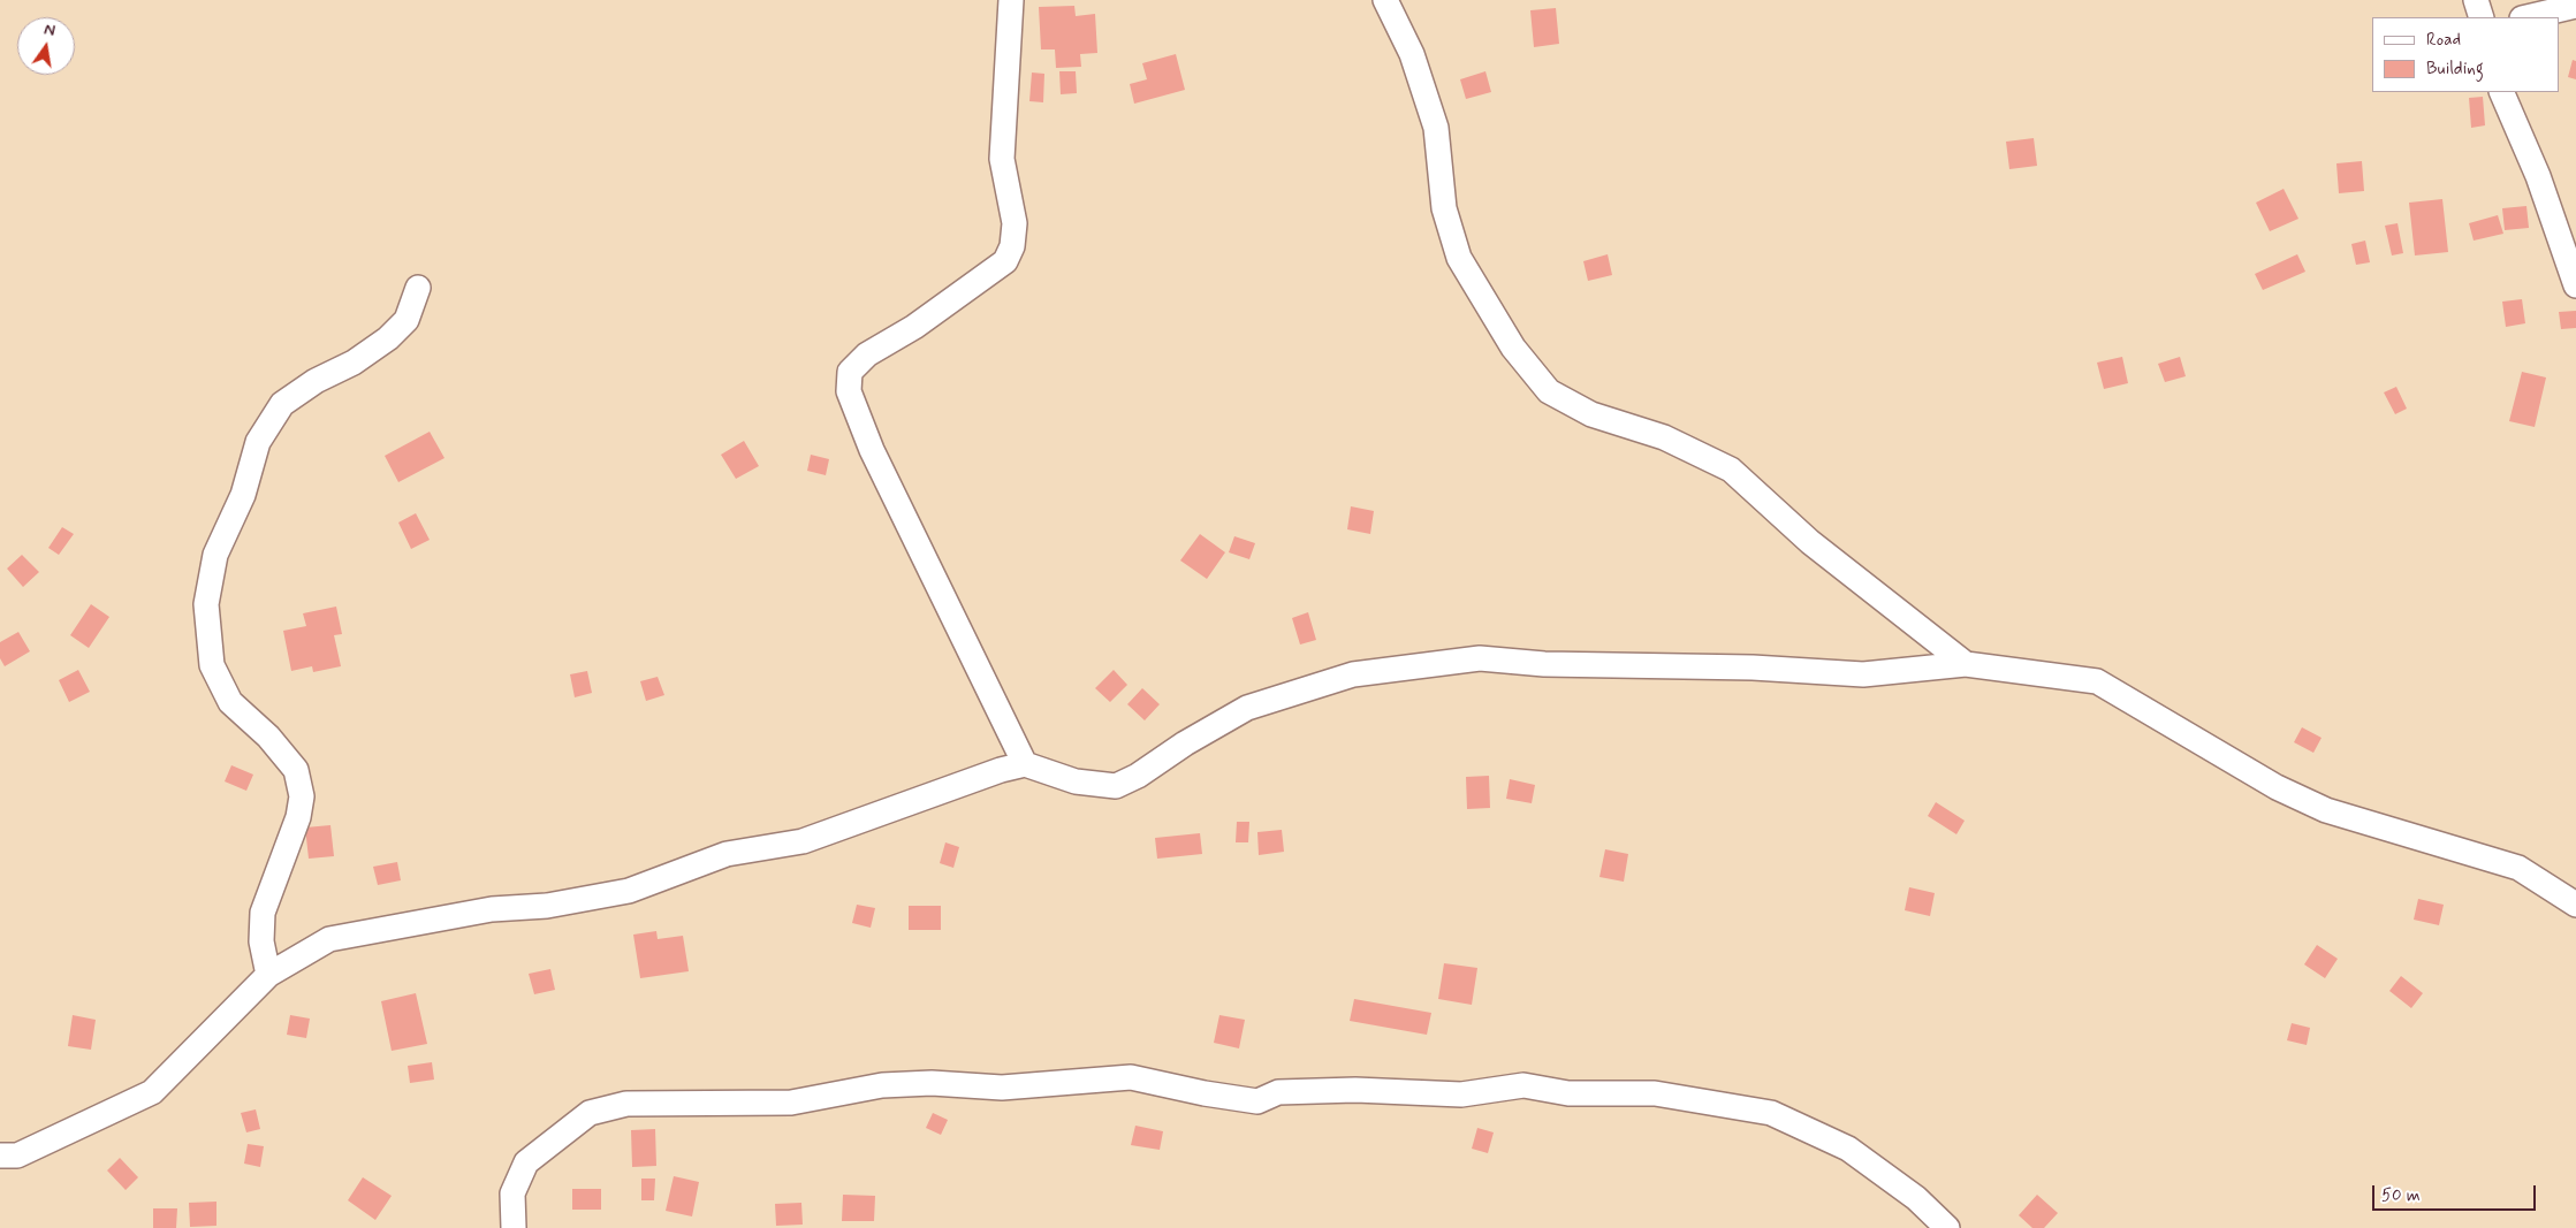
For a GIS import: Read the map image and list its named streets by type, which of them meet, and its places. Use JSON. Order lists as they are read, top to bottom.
{
  "legend": ["Road", "Building"],
  "scale_bar": "50 m",
  "north": "top"
}
